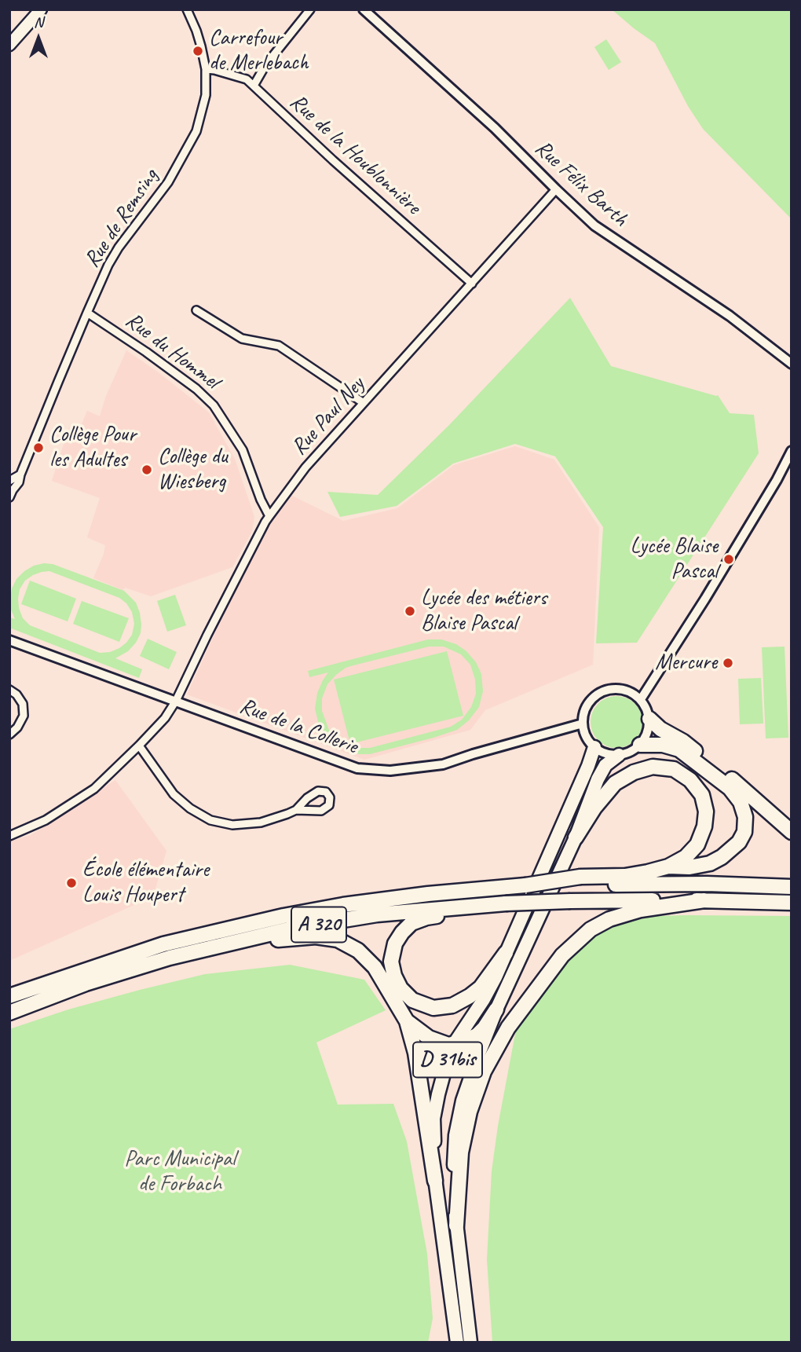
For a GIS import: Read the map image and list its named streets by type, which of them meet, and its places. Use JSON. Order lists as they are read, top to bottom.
{
  "streets": {
    "highway": ["A 320", "D 31bis"],
    "street": [
      "Rue de la Houblonnière",
      "Rue Félix Barth",
      "Rue de Remsing",
      "Rue du Hommel",
      "Rue Paul Ney",
      "Rue de la Collerie"
    ]
  },
  "crossings": [
    ["Rue de la Houblonnière", "Rue de Remsing"],
    ["Rue de la Houblonnière", "Rue Paul Ney"],
    ["Rue Félix Barth", "Rue Paul Ney"],
    ["Rue de Remsing", "Rue du Hommel"],
    ["Rue du Hommel", "Rue Paul Ney"],
    ["Rue Paul Ney", "Rue de la Collerie"],
    ["Rue de la Collerie", "D 31bis"]
  ],
  "parks": ["Parc Municipal de Forbach"],
  "places": [
    "Carrefour de Merlebach",
    "Collège Pour les Adultes",
    "Collège du Wiesberg",
    "Lycée Blaise Pascal",
    "Lycée des métiers Blaise Pascal",
    "Mercure",
    "École élémentaire Louis Houpert"
  ],
  "north": "top"
}
